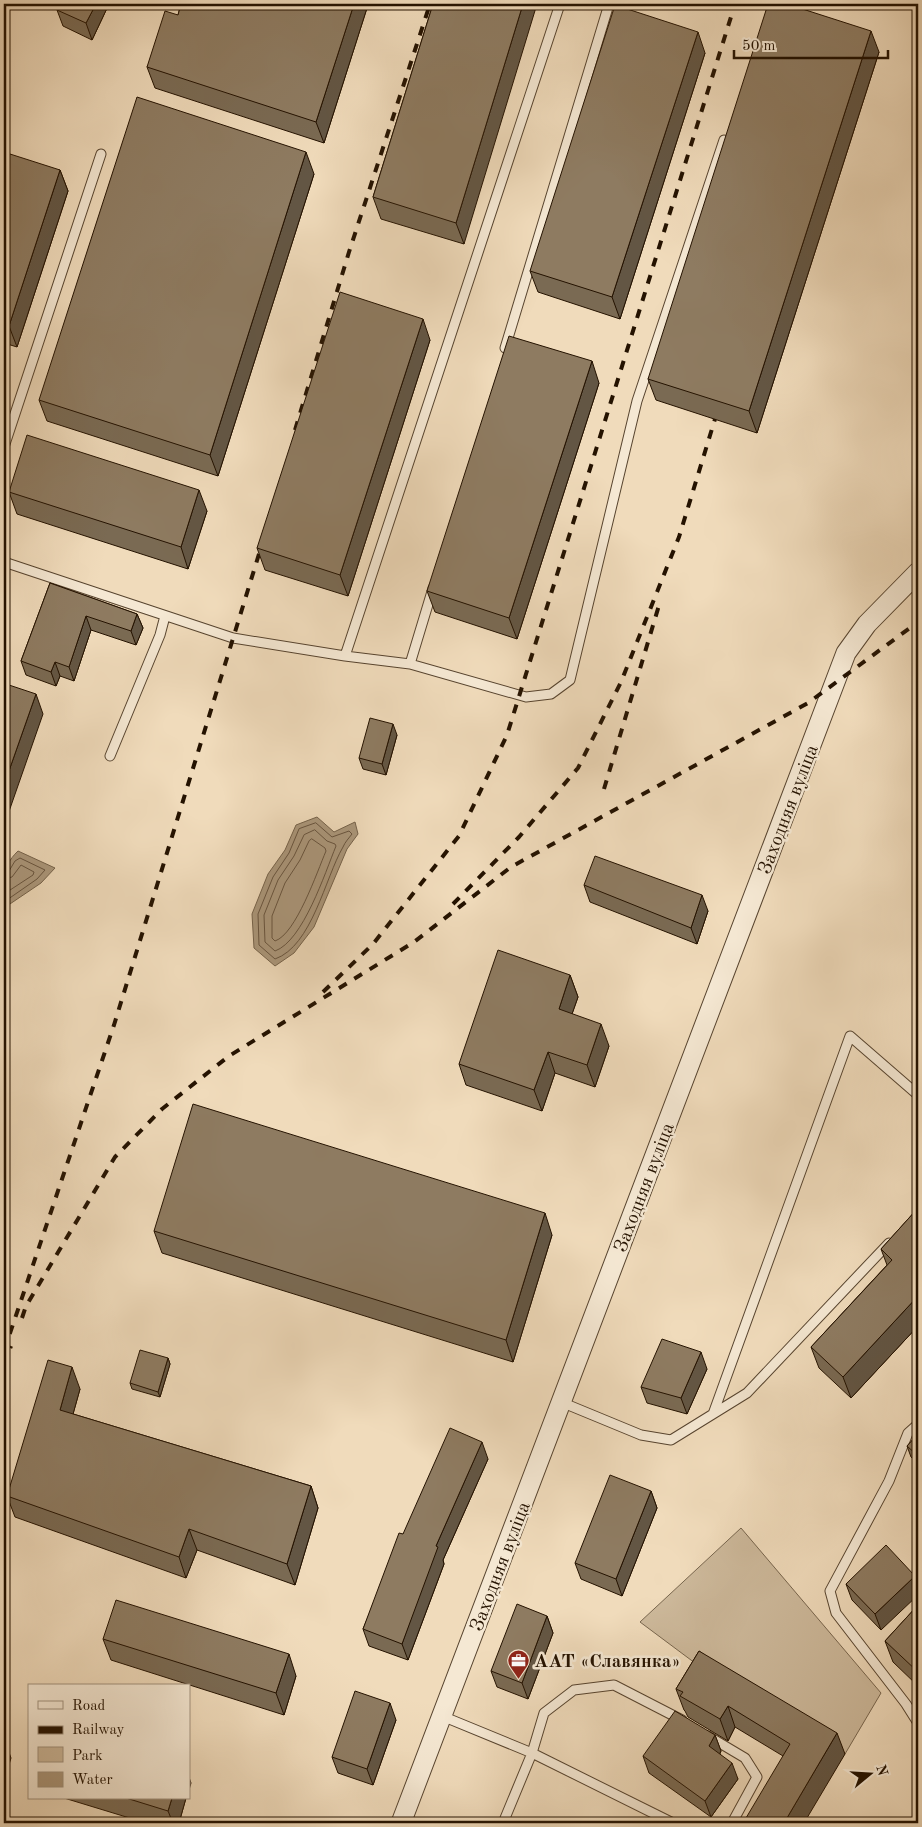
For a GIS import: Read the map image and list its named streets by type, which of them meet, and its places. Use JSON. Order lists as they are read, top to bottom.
{
  "streets": {
    "street": ["Заходняя вуліца"]
  },
  "places": {
    "office": ["ААТ «Славянка»"]
  },
  "legend": [
    "Road",
    "Railway",
    "Park",
    "Water"
  ],
  "scale_bar": "50 m",
  "north": "right"
}
